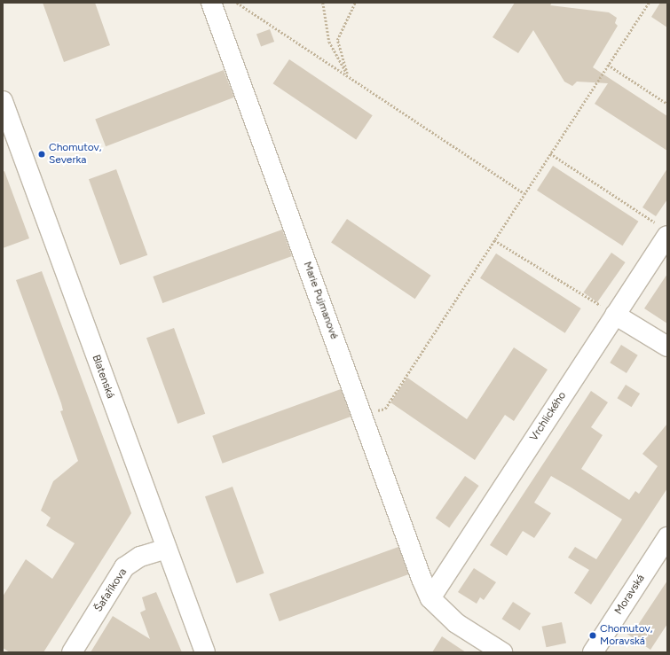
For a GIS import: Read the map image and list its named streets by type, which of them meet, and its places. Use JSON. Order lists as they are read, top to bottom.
{
  "streets": {
    "street": [
      "Marie Pujmanové",
      "Blatenská",
      "Vrchlického",
      "Šafaříkova",
      "Moravská"
    ]
  },
  "crossings": [
    ["Marie Pujmanové", "Vrchlického"],
    ["Blatenská", "Šafaříkova"]
  ],
  "places": ["Chomutov, Severka", "Chomutov, Moravská"]
}
